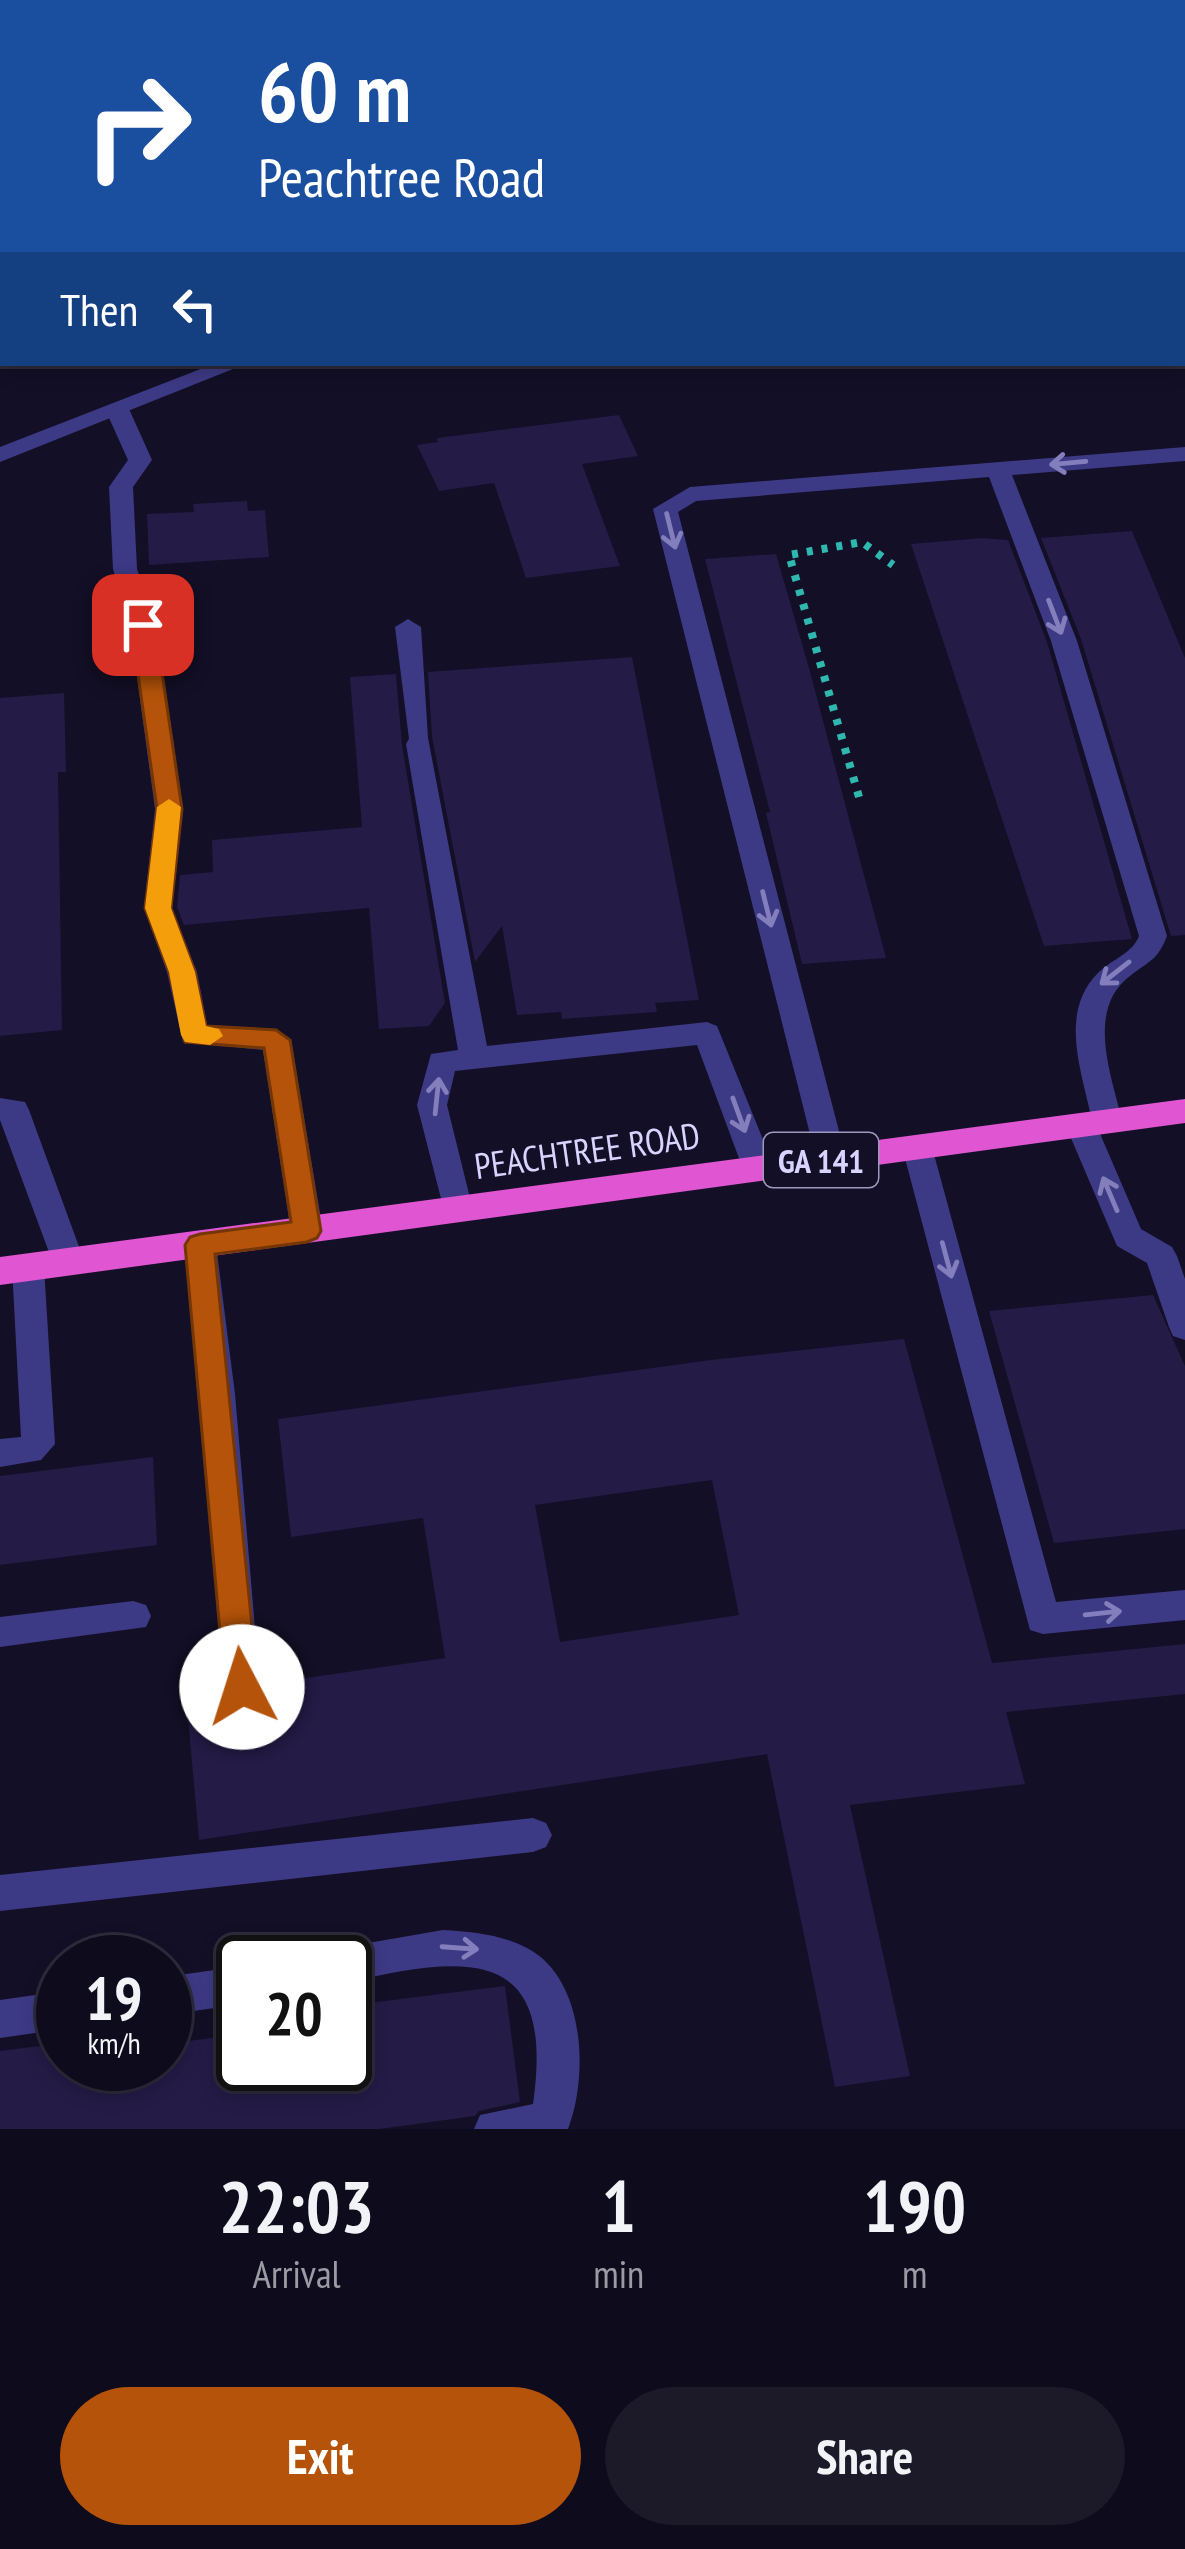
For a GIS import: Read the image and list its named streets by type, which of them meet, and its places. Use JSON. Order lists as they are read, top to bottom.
{
  "streets": {
    "highway": ["PEACHTREE ROAD", "GA 141"]
  },
  "page": {
    "turn": ["60 m", "Peachtree Road"],
    "then": "Then",
    "speed": "19 km/h",
    "limit": "20",
    "eta": [
      "22:03",
      "Arrival",
      "1",
      "min",
      "190",
      "m"
    ],
    "buttons": ["Exit", "Share"]
  }
}
